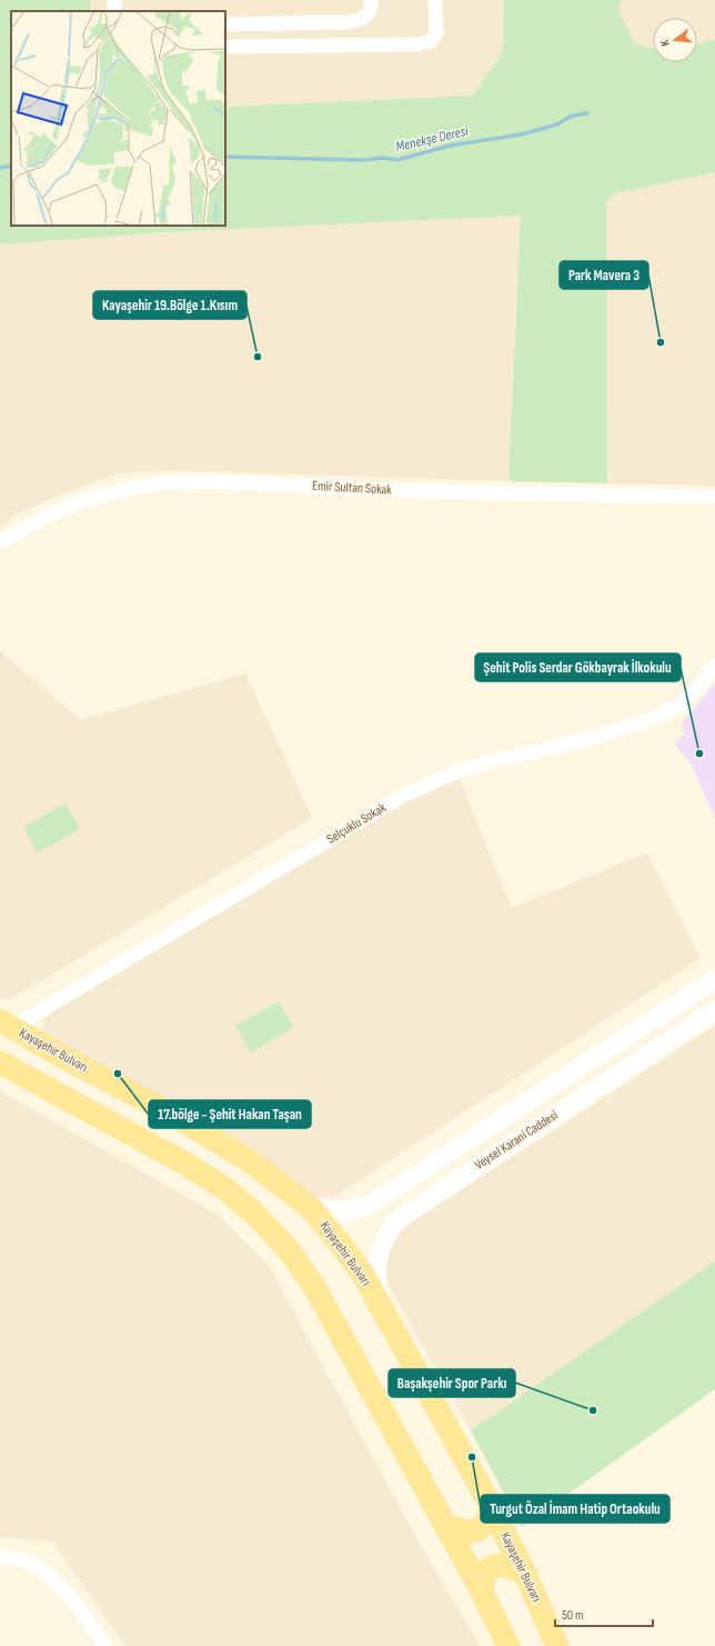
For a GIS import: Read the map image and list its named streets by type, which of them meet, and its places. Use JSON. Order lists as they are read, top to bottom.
{
  "streets": {
    "main road": ["Kayaşehir Bulvarı"],
    "street": ["Emir Sultan Sokak", "Selçuklu Sokak", "Veysel Karani Caddesi"]
  },
  "crossings": [
    ["Selçuklu Sokak", "Kayaşehir Bulvarı"],
    ["Kayaşehir Bulvarı", "Veysel Karani Caddesi"]
  ],
  "water": ["Menekşe Deresi"],
  "places": [
    "Park Mavera 3",
    "Kayaşehir 19.Bölge 1.Kısım",
    "Şehit Polis Serdar Gökbayrak İlkokulu",
    "17.bölge - Şehit Hakan Taşan",
    "Başakşehir Spor Parkı",
    "Turgut Özal İmam Hatip Ortaokulu"
  ],
  "scale_bar": "50 m",
  "north": "left"
}
